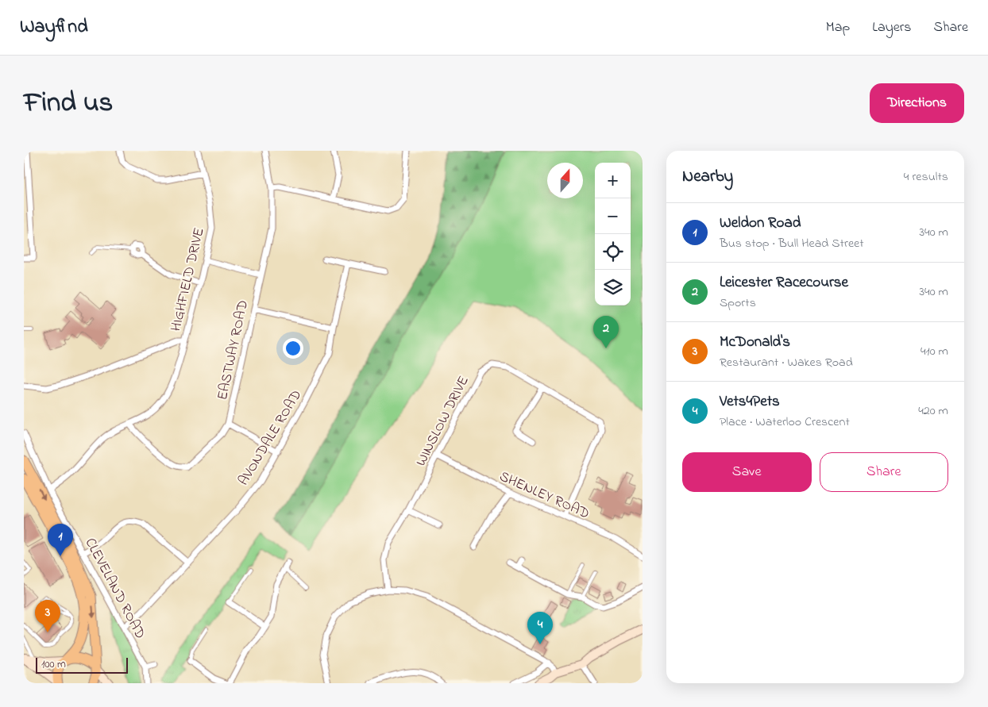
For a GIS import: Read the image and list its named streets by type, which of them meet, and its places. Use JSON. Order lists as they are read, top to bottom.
{
  "streets": {
    "street": [
      "HIGHFIELD DRIVE",
      "EASTWAY ROAD",
      "WINSLOW DRIVE",
      "AVONDALE ROAD",
      "SHENLEY ROAD",
      "CLEVELAND ROAD"
    ]
  },
  "crossings": [
    ["WINSLOW DRIVE", "SHENLEY ROAD"],
    ["AVONDALE ROAD", "CLEVELAND ROAD"]
  ],
  "scale_bar": "100 m",
  "north": "top",
  "page": {
    "header": "Wayfind",
    "nav": ["Map", "Layers", "Share"],
    "title": "Find us",
    "buttons": [
      "Directions",
      ["Save", "Share"]
    ],
    "heading": ["Nearby", "4 results"],
    "map_buttons": ["+", "−"],
    "list": [
      {
        "mark": "1",
        "name": "Weldon Road",
        "note": "Bus stop · Bull Head Street",
        "value": "340 m"
      },
      {
        "mark": "2",
        "name": "Leicester Racecourse",
        "note": "Sports",
        "value": "340 m"
      },
      {
        "mark": "3",
        "name": "McDonald's",
        "note": "Restaurant · Wakes Road",
        "value": "410 m"
      },
      {
        "mark": "4",
        "name": "Vets4Pets",
        "note": "Place · Waterloo Crescent",
        "value": "420 m"
      }
    ],
    "pins": [
      "2",
      "1",
      "3",
      "4"
    ],
    "scale": "100 m"
  }
}
